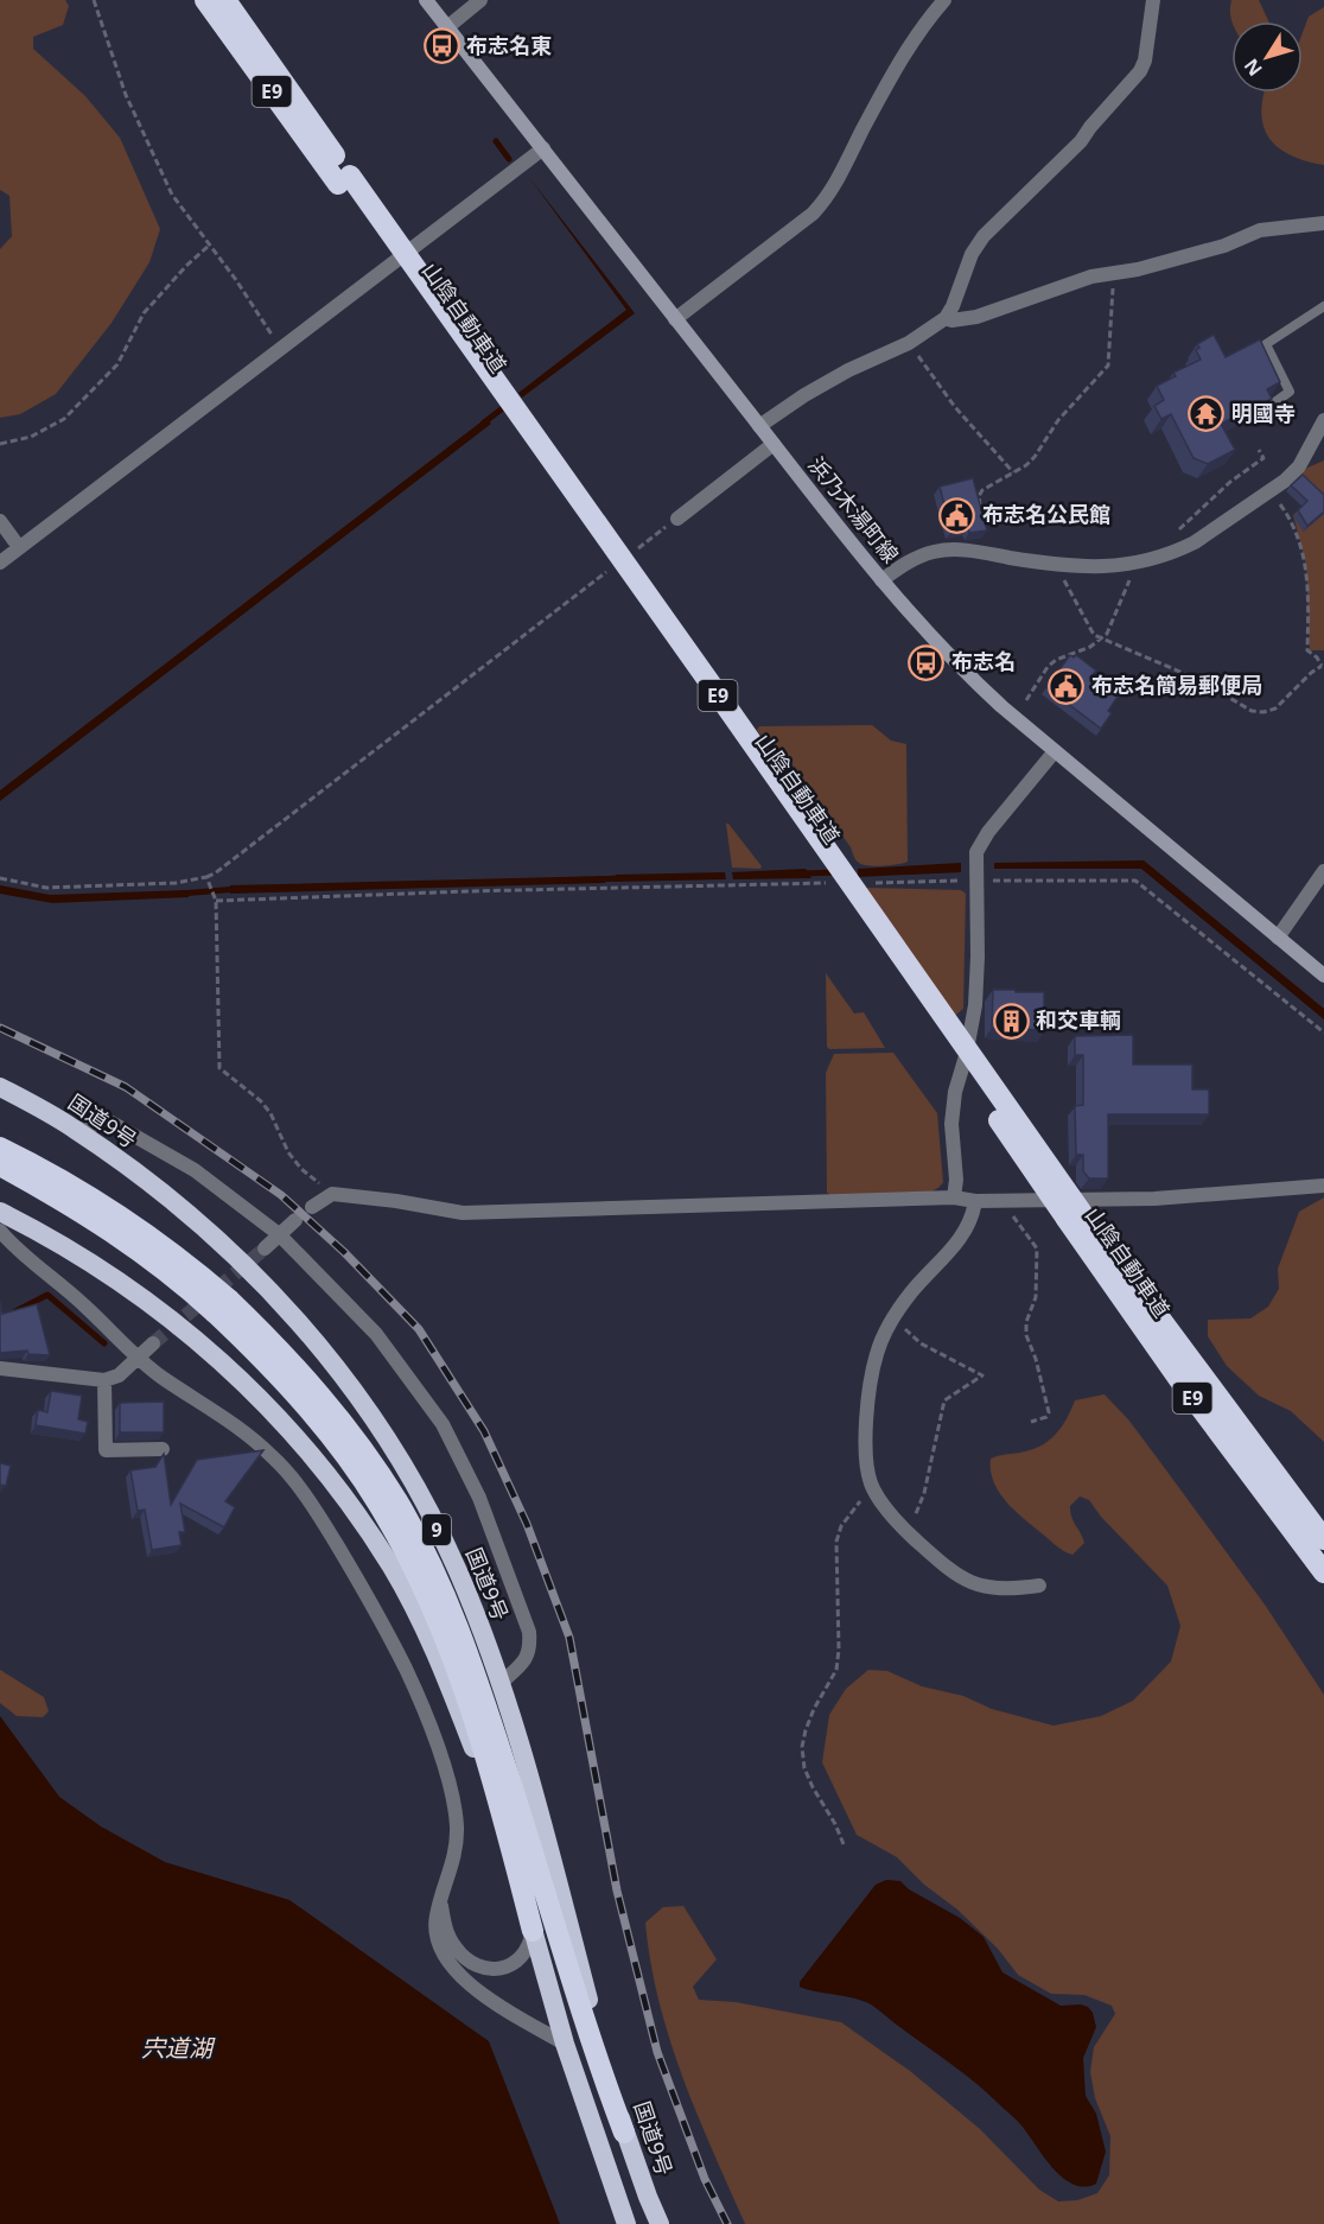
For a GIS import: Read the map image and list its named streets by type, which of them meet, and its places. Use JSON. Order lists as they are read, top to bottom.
{
  "streets": {
    "highway": [
      "E9",
      "山陰自動車道",
      "国道9号",
      "9"
    ],
    "main road": ["浜乃木湯町線"]
  },
  "water": ["宍道湖"],
  "places": {
    "bus stop": ["布志名東", "布志名"],
    "temple": ["明國寺"],
    "public building": ["布志名公民館", "布志名簡易郵便局"],
    "building": ["和交車輌"]
  },
  "north": "bottom left"
}
